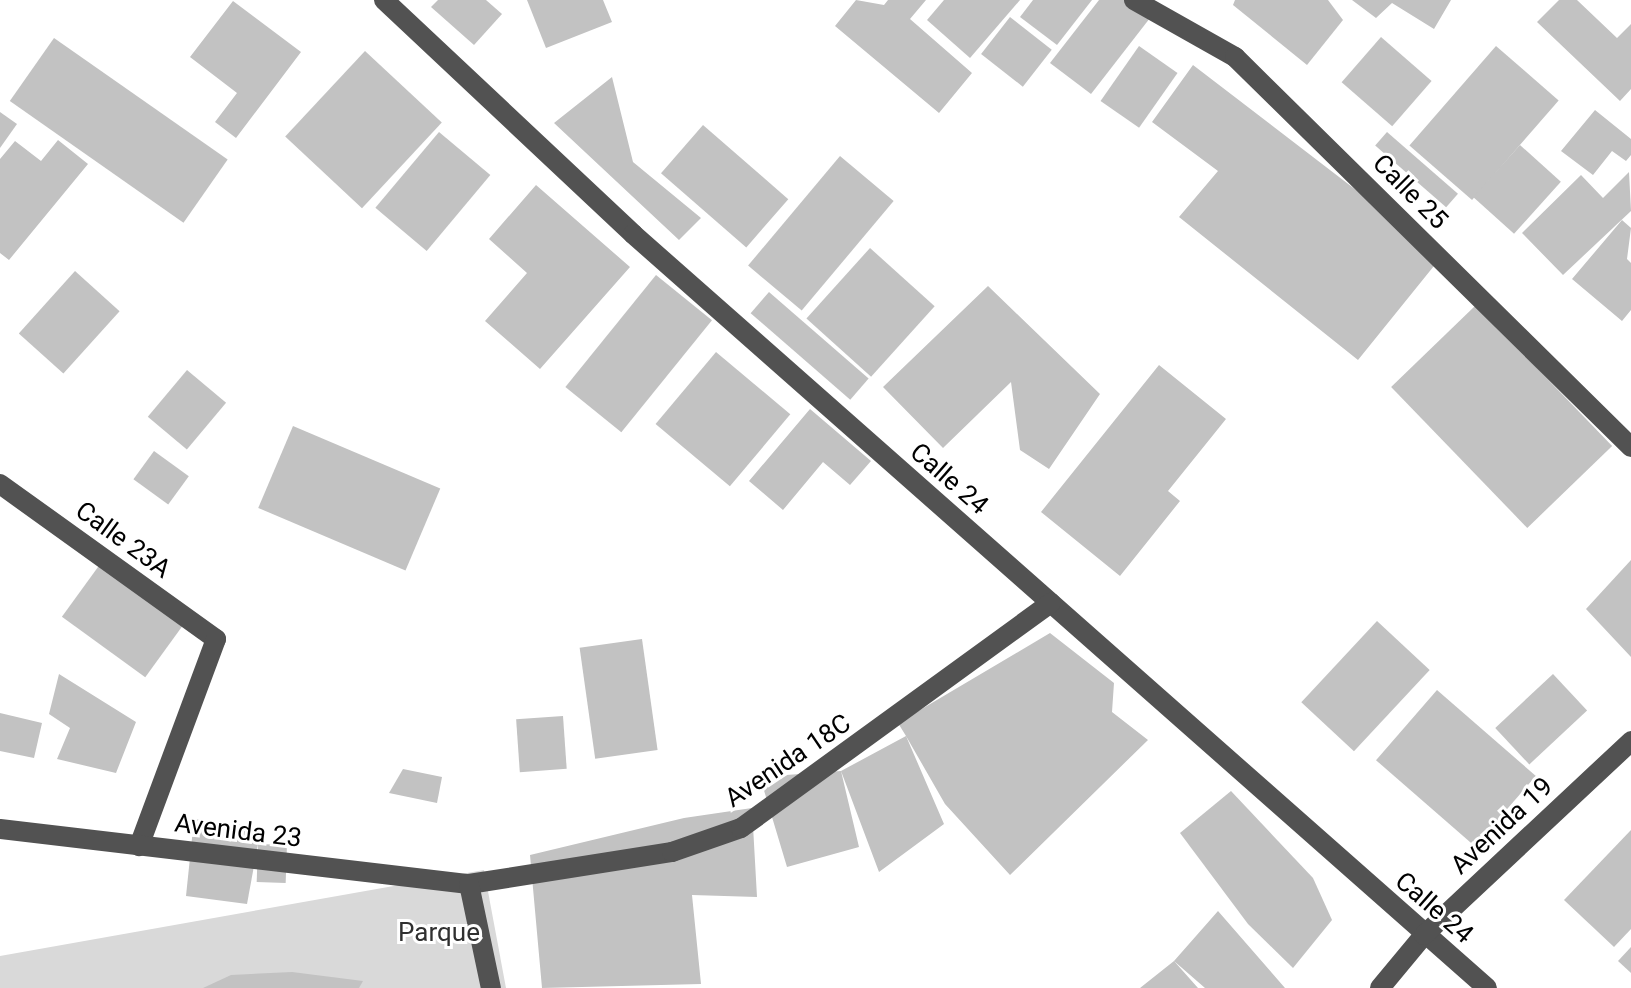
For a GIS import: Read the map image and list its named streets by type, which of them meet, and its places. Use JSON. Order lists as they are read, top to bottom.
{
  "streets": {
    "street": [
      "Calle 25",
      "Calle 24",
      "Calle 23A",
      "Avenida 18C",
      "Avenida 19",
      "Avenida 23"
    ]
  },
  "crossings": [
    ["Calle 24", "Avenida 18C"],
    ["Calle 24", "Avenida 19"],
    ["Calle 23A", "Avenida 23"],
    ["Avenida 18C", "Avenida 23"]
  ],
  "parks": ["Parque"]
}
